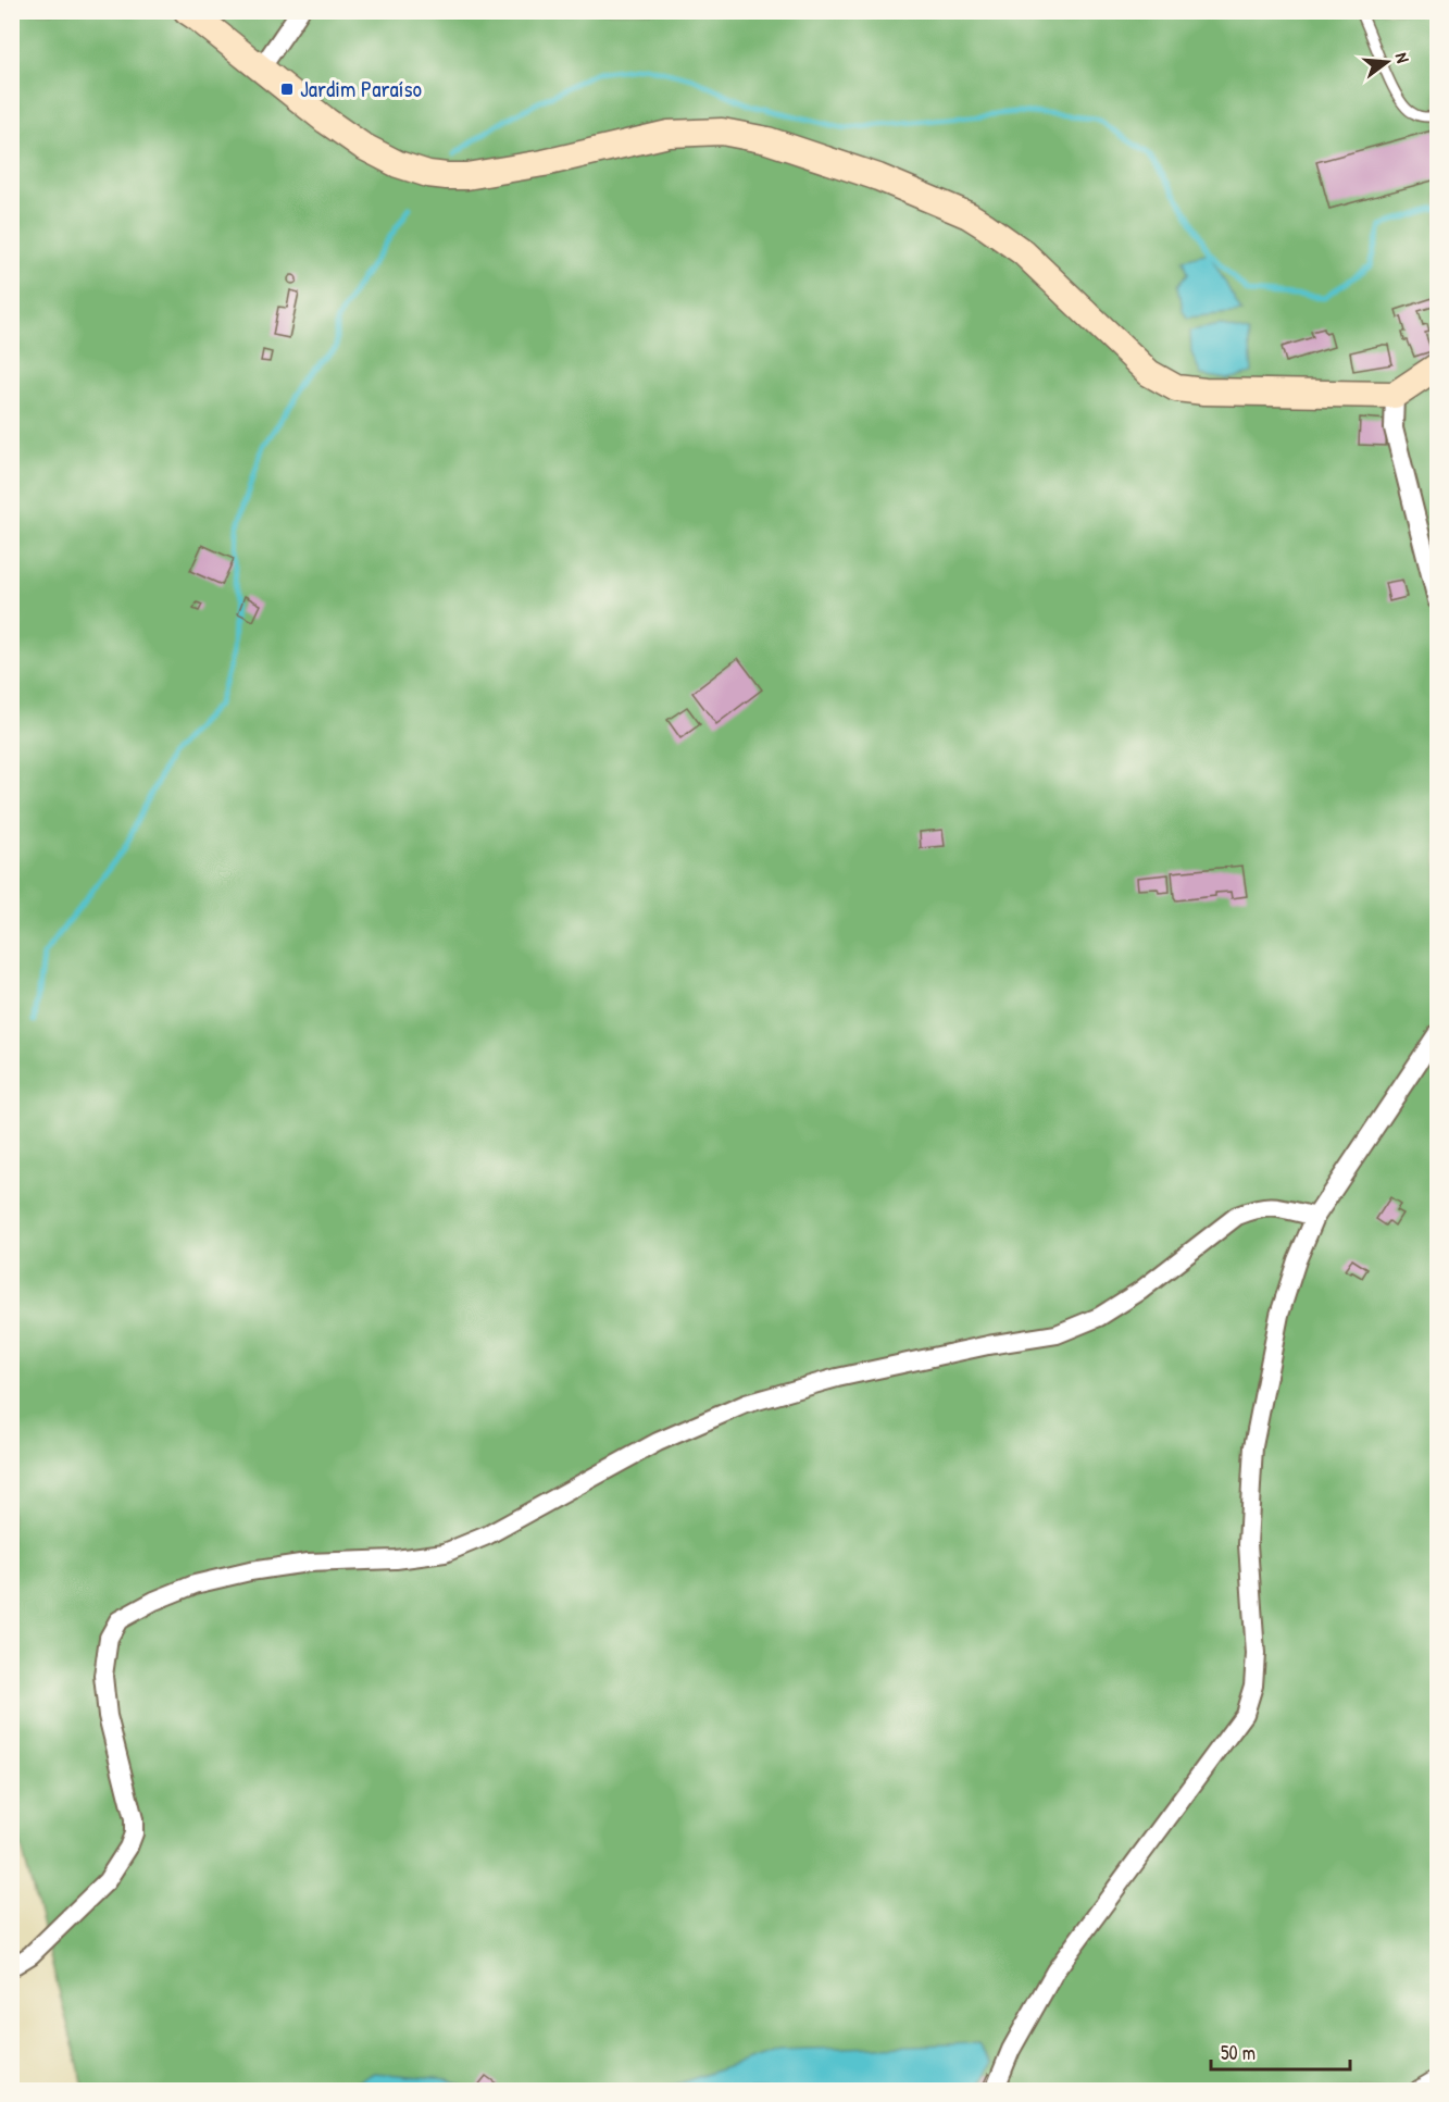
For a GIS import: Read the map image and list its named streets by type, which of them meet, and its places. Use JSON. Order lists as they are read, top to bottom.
{
  "places": {
    "transit": ["Jardim Paraíso"]
  },
  "scale_bar": "50 m",
  "north": "right"
}
